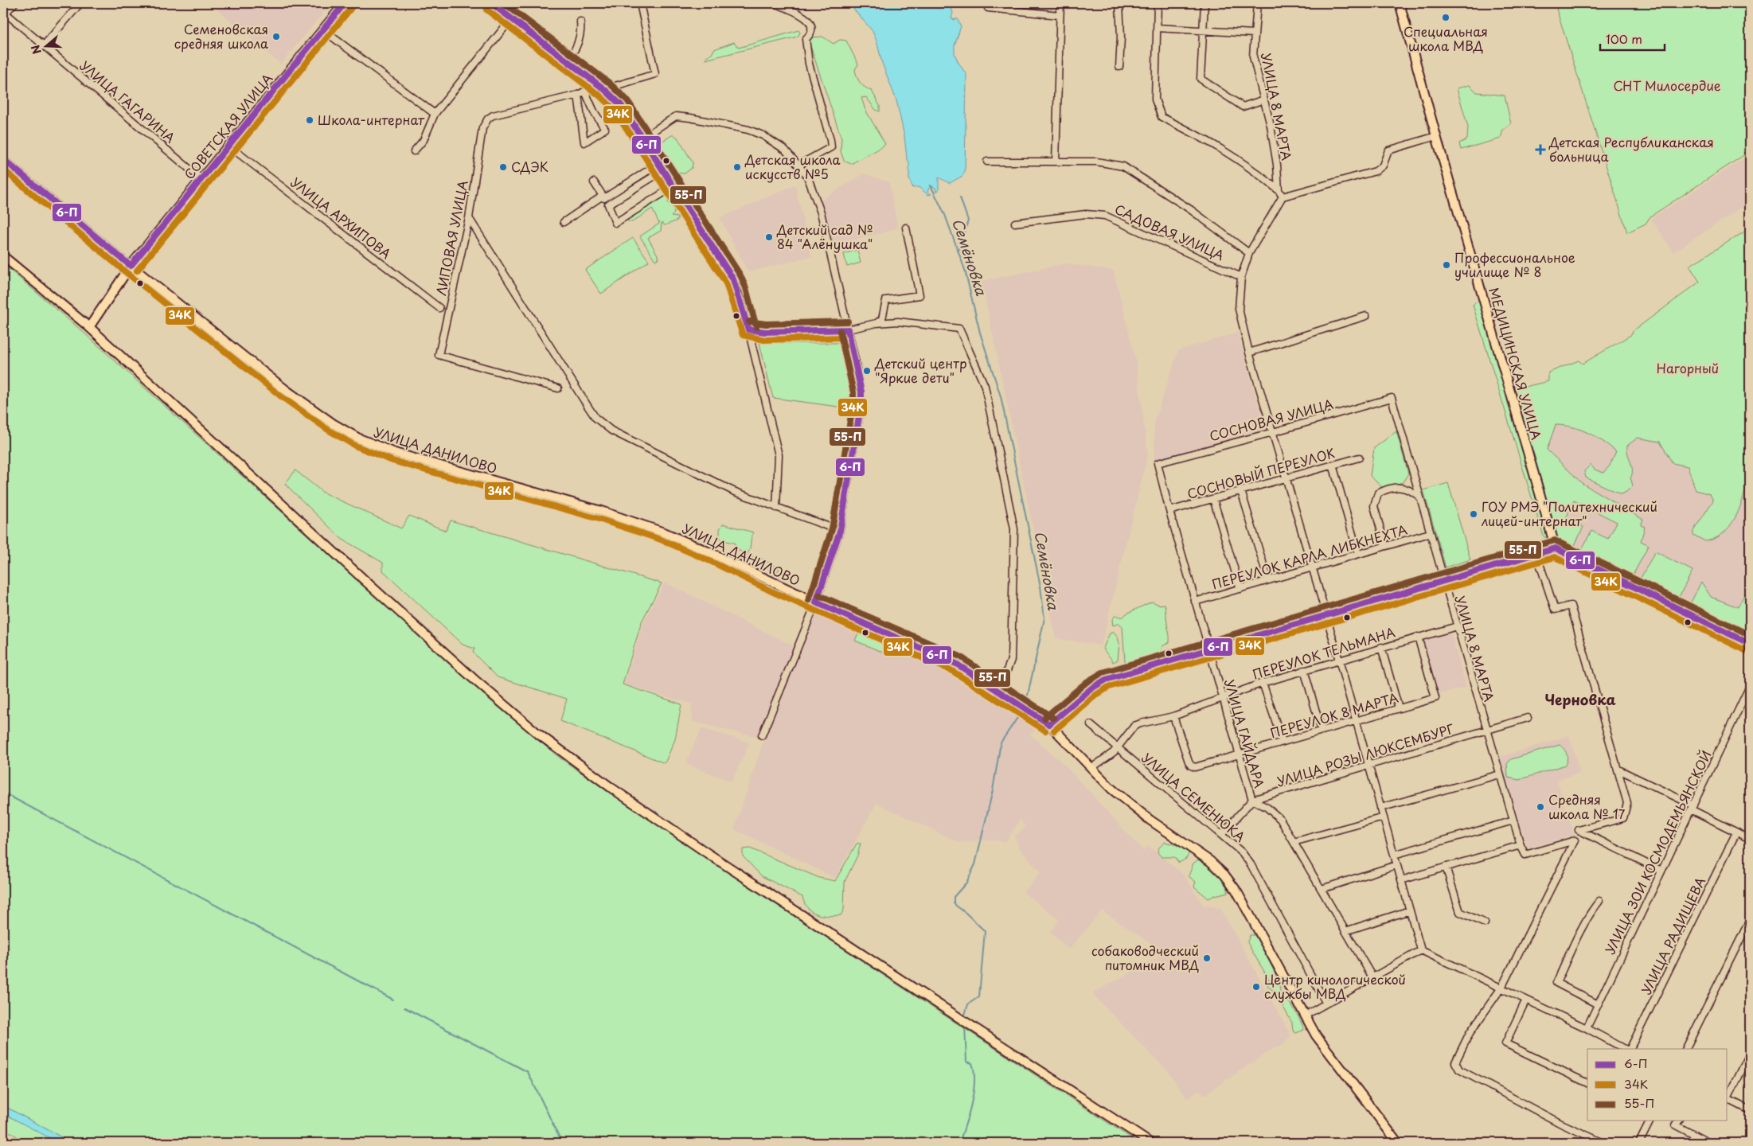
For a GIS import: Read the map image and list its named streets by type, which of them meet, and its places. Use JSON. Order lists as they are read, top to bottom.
{
  "streets": {
    "main road": ["СОВЕТСКАЯ УЛИЦА", "МЕДИЦИНСКАЯ УЛИЦА", "УЛИЦА ДАНИЛОВО"],
    "street": [
      "УЛИЦА ГАГАРИНА",
      "УЛИЦА 8 МАРТА",
      "УЛИЦА АРХИПОВА",
      "САДОВАЯ УЛИЦА",
      "ЛИПОВАЯ УЛИЦА",
      "СОСНОВАЯ УЛИЦА",
      "СОСНОВЫЙ ПЕРЕУЛОК",
      "ПЕРЕУЛОК КАРЛА ЛИБКНЕХТА",
      "ПЕРЕУЛОК ТЕЛЬМАНА",
      "ПЕРЕУЛОК 8 МАРТА",
      "УЛИЦА ГАЙДАРА",
      "УЛИЦА РОЗЫ ЛЮКСЕМБУРГ",
      "УЛИЦА СЕМЕНЮКА",
      "УЛИЦА ЗОИ КОСМОДЕМЬЯНСКОЙ",
      "УЛИЦА РАДИЩЕВА"
    ]
  },
  "crossings": [
    ["УЛИЦА ГАГАРИНА", "СОВЕТСКАЯ УЛИЦА"],
    ["УЛИЦА 8 МАРТА", "СОСНОВАЯ УЛИЦА"],
    ["УЛИЦА 8 МАРТА", "ПЕРЕУЛОК КАРЛА ЛИБКНЕХТА"],
    ["УЛИЦА 8 МАРТА", "ПЕРЕУЛОК ТЕЛЬМАНА"],
    ["УЛИЦА 8 МАРТА", "УЛИЦА РОЗЫ ЛЮКСЕМБУРГ"],
    ["СОВЕТСКАЯ УЛИЦА", "УЛИЦА АРХИПОВА"],
    ["СОВЕТСКАЯ УЛИЦА", "УЛИЦА ДАНИЛОВО"],
    ["СОСНОВАЯ УЛИЦА", "УЛИЦА ГАЙДАРА"],
    ["УЛИЦА ДАНИЛОВО", "ПЕРЕУЛОК ТЕЛЬМАНА"],
    ["СОСНОВЫЙ ПЕРЕУЛОК", "УЛИЦА ГАЙДАРА"],
    ["ПЕРЕУЛОК КАРЛА ЛИБКНЕХТА", "УЛИЦА ГАЙДАРА"],
    ["ПЕРЕУЛОК ТЕЛЬМАНА", "ПЕРЕУЛОК 8 МАРТА"],
    ["ПЕРЕУЛОК ТЕЛЬМАНА", "УЛИЦА ГАЙДАРА"],
    ["ПЕРЕУЛОК ТЕЛЬМАНА", "УЛИЦА СЕМЕНЮКА"],
    ["ПЕРЕУЛОК 8 МАРТА", "УЛИЦА ГАЙДАРА"],
    ["УЛИЦА ГАЙДАРА", "УЛИЦА РОЗЫ ЛЮКСЕМБУРГ"]
  ],
  "districts": ["Черновка"],
  "water": ["Семёновка"],
  "parks": ["СНТ Милосердие", "Нагорный"],
  "places": {
    "other": [
      "Специальная школа МВД",
      "Семеновская средняя школа",
      "Школа-интернат",
      "СДЭК",
      "Детская школа искусств №5",
      "Детский сад № 84 \"Алёнушка\"",
      "Профессиональное училище № 8",
      "Детский центр \"Яркие дети\"",
      "ГОУ РМЭ \"Политехнический лицей-интернат\"",
      "Средняя школа № 17",
      "собаководческий питомник МВД",
      "Центр кинологической службы МВД"
    ],
    "health": ["Детская Республиканская больница"]
  },
  "lines": ["transit line 6-П", "transit line 55-П", "transit line 34К"],
  "legend": ["6-П", "34К", "55-П"],
  "scale_bar": "100 m",
  "north": "left"
}
